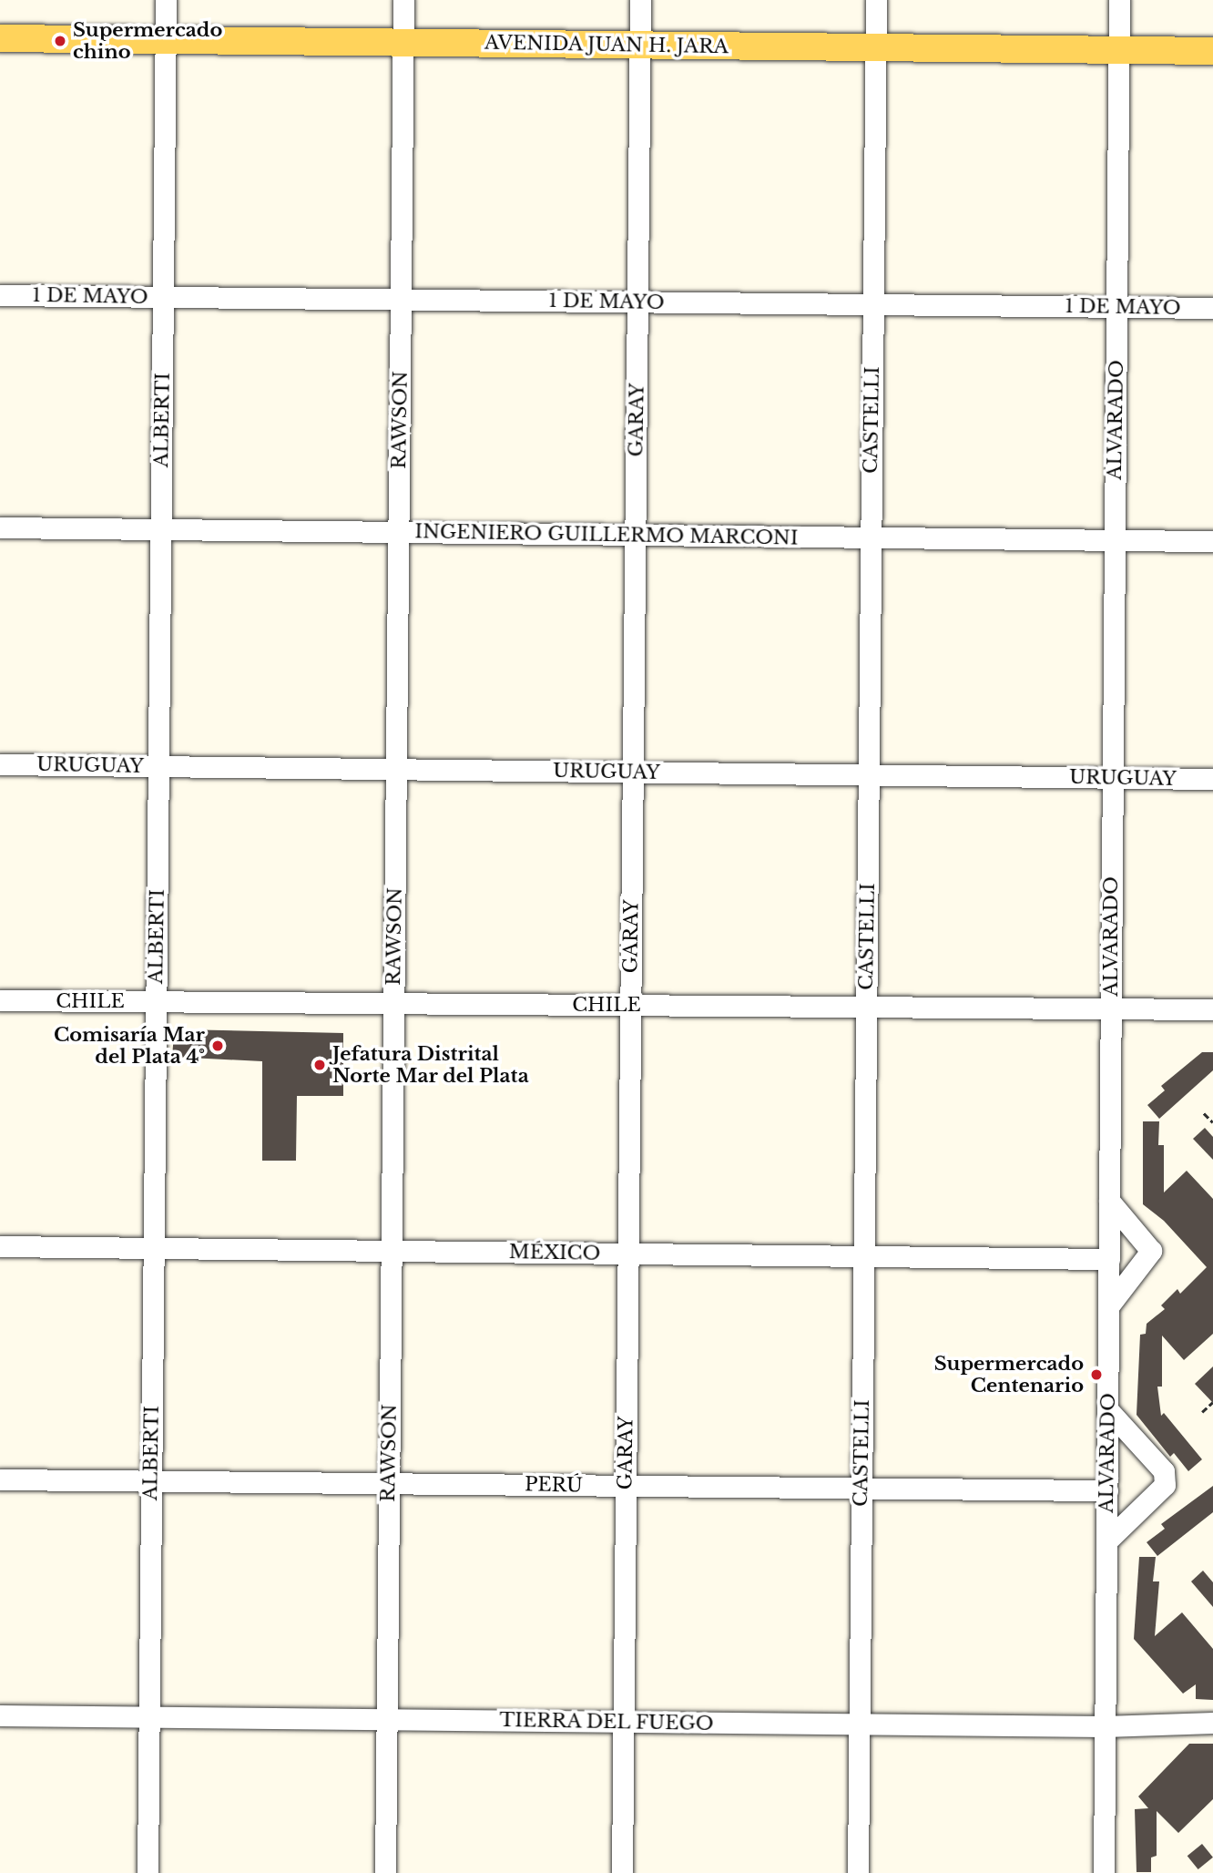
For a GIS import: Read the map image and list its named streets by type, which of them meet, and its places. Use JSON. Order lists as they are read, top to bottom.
{
  "streets": {
    "main road": ["AVENIDA JUAN H. JARA"],
    "street": [
      "1 DE MAYO",
      "ALBERTI",
      "RAWSON",
      "GARAY",
      "CASTELLI",
      "ALVARADO",
      "INGENIERO GUILLERMO MARCONI",
      "URUGUAY",
      "CHILE",
      "MÉXICO",
      "PERÚ",
      "TIERRA DEL FUEGO"
    ]
  },
  "crossings": [
    ["AVENIDA JUAN H. JARA", "ALBERTI"],
    ["AVENIDA JUAN H. JARA", "RAWSON"],
    ["AVENIDA JUAN H. JARA", "GARAY"],
    ["AVENIDA JUAN H. JARA", "CASTELLI"],
    ["AVENIDA JUAN H. JARA", "ALVARADO"],
    ["1 DE MAYO", "ALBERTI"],
    ["1 DE MAYO", "RAWSON"],
    ["1 DE MAYO", "GARAY"],
    ["1 DE MAYO", "CASTELLI"],
    ["1 DE MAYO", "ALVARADO"],
    ["ALBERTI", "INGENIERO GUILLERMO MARCONI"],
    ["ALBERTI", "URUGUAY"],
    ["ALBERTI", "CHILE"],
    ["ALBERTI", "MÉXICO"],
    ["ALBERTI", "PERÚ"],
    ["ALBERTI", "TIERRA DEL FUEGO"],
    ["RAWSON", "INGENIERO GUILLERMO MARCONI"],
    ["RAWSON", "URUGUAY"],
    ["RAWSON", "CHILE"],
    ["RAWSON", "MÉXICO"],
    ["RAWSON", "PERÚ"],
    ["RAWSON", "TIERRA DEL FUEGO"],
    ["GARAY", "INGENIERO GUILLERMO MARCONI"],
    ["GARAY", "URUGUAY"],
    ["GARAY", "CHILE"],
    ["GARAY", "MÉXICO"],
    ["GARAY", "PERÚ"],
    ["GARAY", "TIERRA DEL FUEGO"],
    ["CASTELLI", "INGENIERO GUILLERMO MARCONI"],
    ["CASTELLI", "URUGUAY"],
    ["CASTELLI", "CHILE"],
    ["CASTELLI", "MÉXICO"],
    ["CASTELLI", "PERÚ"],
    ["CASTELLI", "TIERRA DEL FUEGO"],
    ["ALVARADO", "INGENIERO GUILLERMO MARCONI"],
    ["ALVARADO", "URUGUAY"],
    ["ALVARADO", "CHILE"],
    ["ALVARADO", "MÉXICO"],
    ["ALVARADO", "PERÚ"],
    ["ALVARADO", "TIERRA DEL FUEGO"]
  ],
  "places": [
    "Supermercado chino",
    "Comisaría Mar del Plata 4°",
    "Jefatura Distrital Norte Mar del Plata",
    "Supermercado Centenario"
  ]
}
